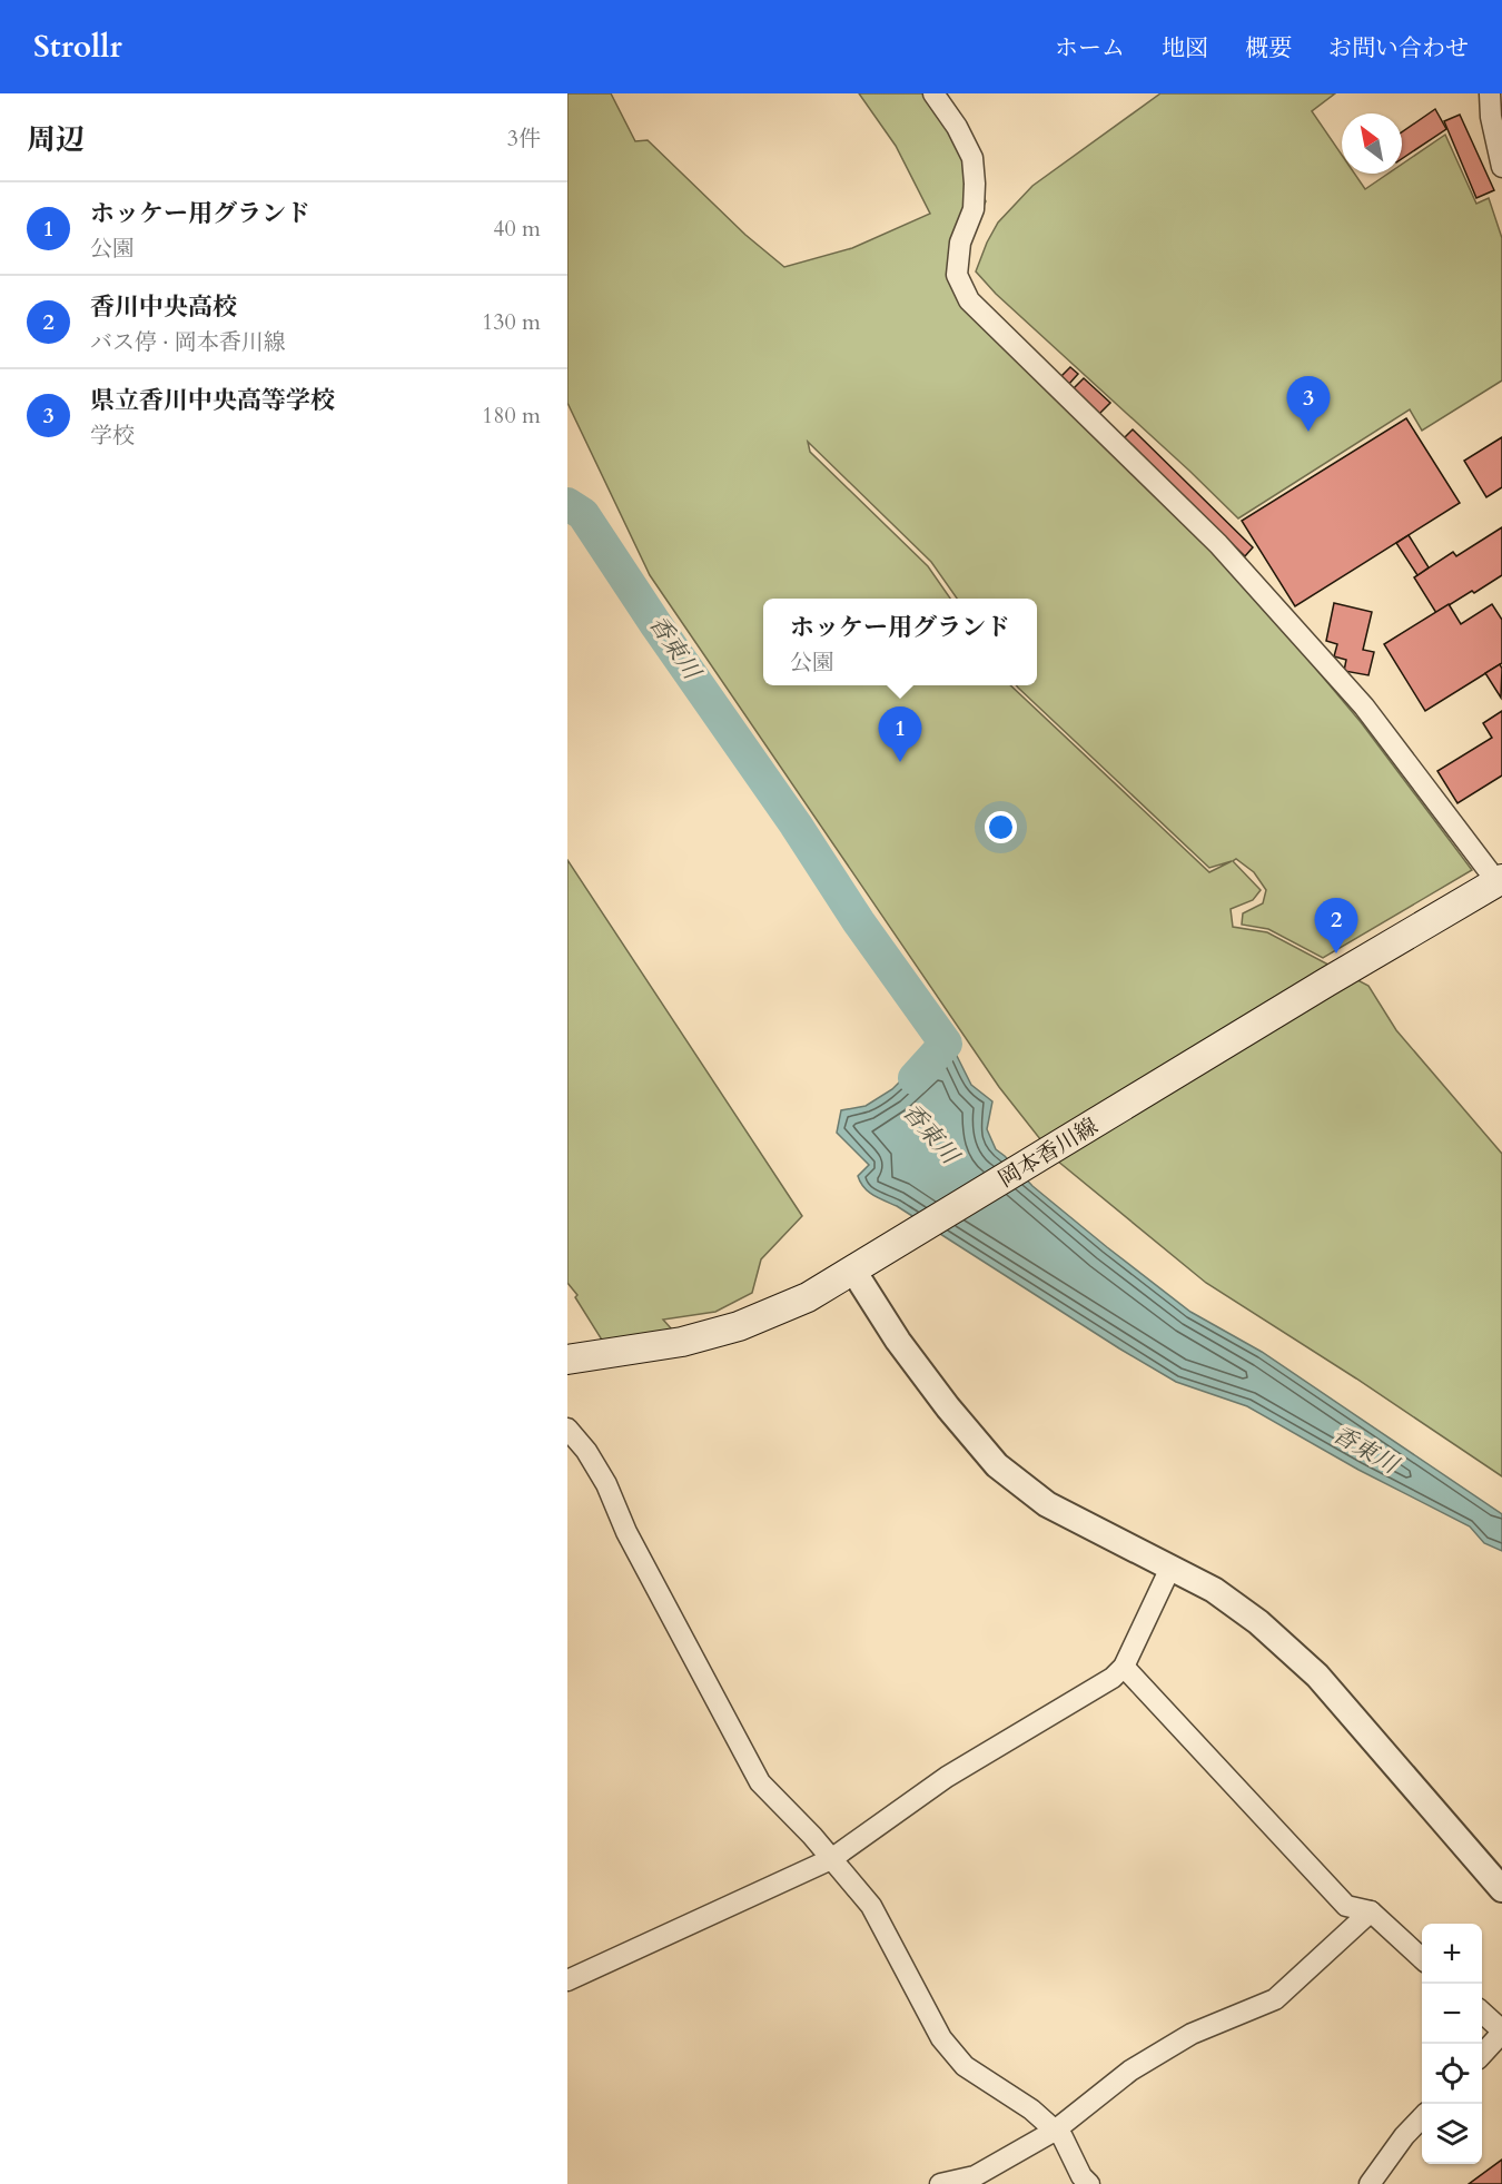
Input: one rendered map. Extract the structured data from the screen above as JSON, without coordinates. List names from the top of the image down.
{
  "streets": {
    "main road": ["岡本香川線"]
  },
  "water": ["香東川"],
  "north": "top left",
  "page": {
    "header": "Strollr",
    "nav": [
      "ホーム",
      "地図",
      "概要",
      "お問い合わせ"
    ],
    "heading": ["周辺", "3件"],
    "list": [
      {
        "mark": "1",
        "name": "ホッケー用グランド",
        "note": "公園",
        "value": "40 m"
      },
      {
        "mark": "2",
        "name": "香川中央高校",
        "note": "バス停 · 岡本香川線",
        "value": "130 m"
      },
      {
        "mark": "3",
        "name": "県立香川中央高等学校",
        "note": "学校",
        "value": "180 m"
      }
    ],
    "pins": ["3", "1", "2"],
    "popup": ["ホッケー用グランド", "公園"],
    "map_buttons": ["+", "−"]
  }
}
